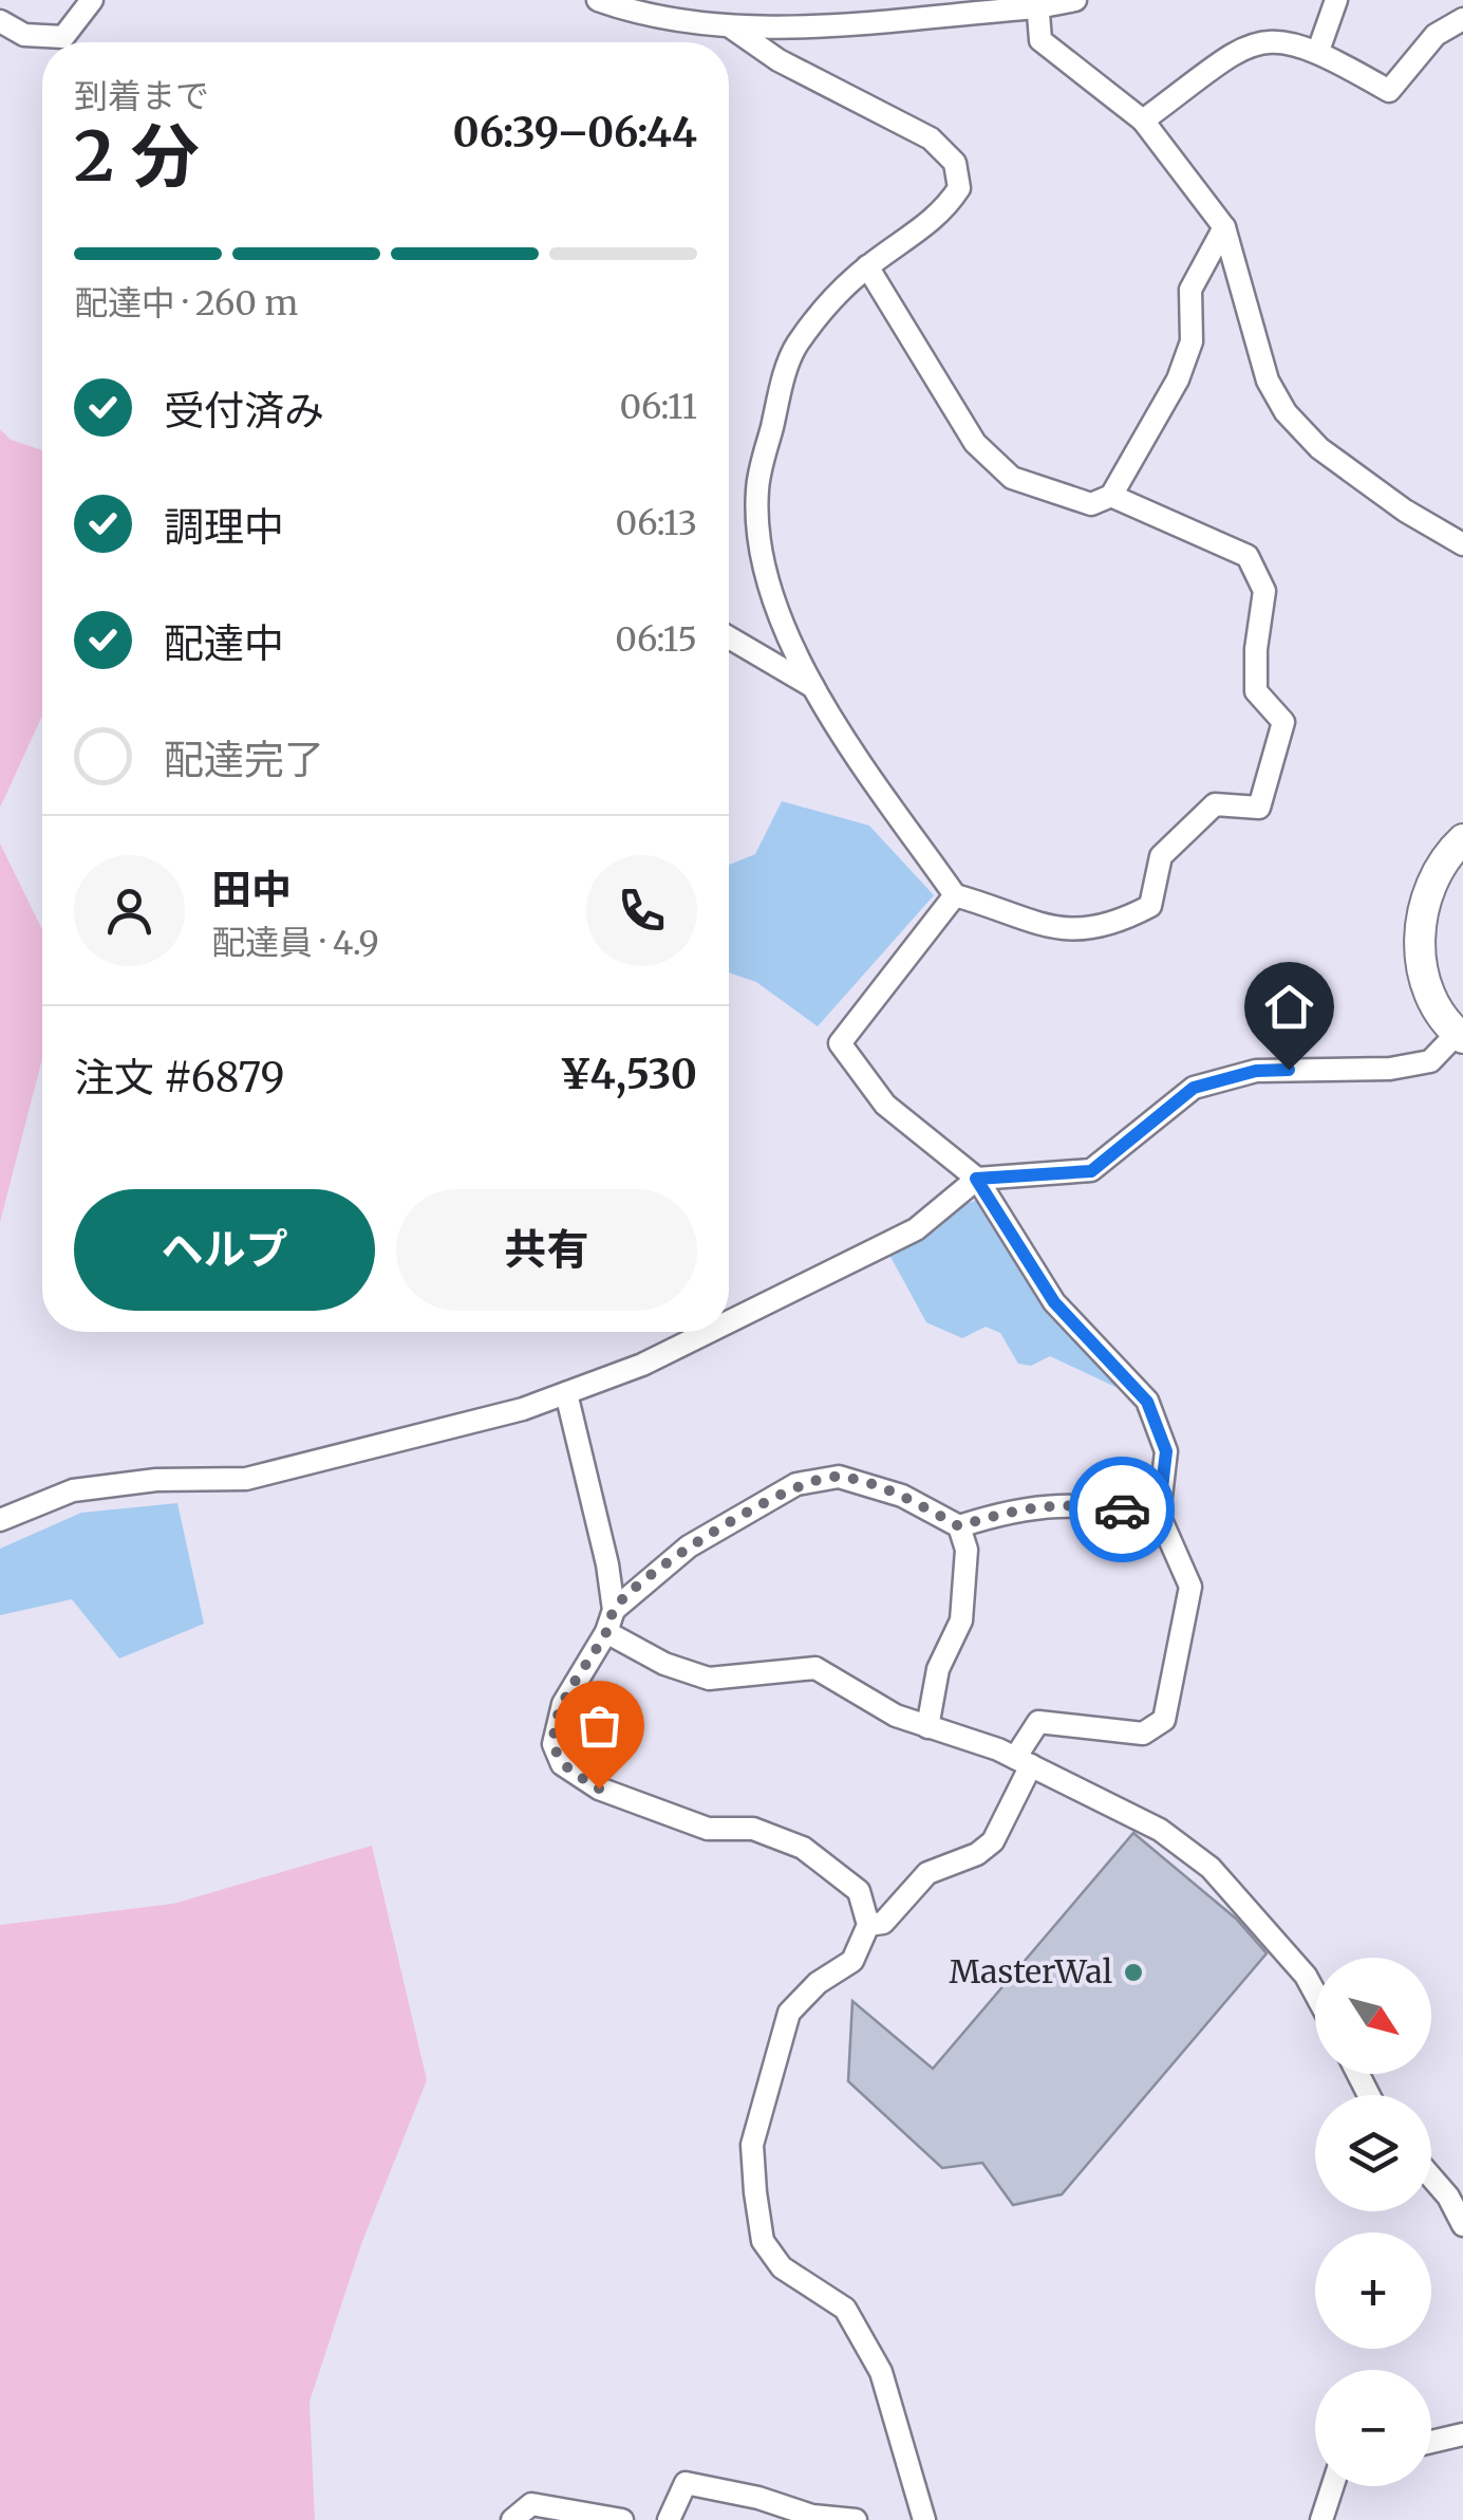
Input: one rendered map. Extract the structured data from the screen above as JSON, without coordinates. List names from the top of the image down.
{
  "places": ["MasterWal"],
  "north": "bottom right",
  "page": {
    "heading": ["2 分", "到着まで", "06:39–06:44"],
    "panel": [
      "田中",
      "配達員 · 4.9",
      "注文 #6879",
      "¥4,530"
    ],
    "bar": "配達中 · 260 m",
    "list": [
      ["受付済み", "06:11"],
      ["調理中", "06:13"],
      ["配達中", "06:15"],
      "配達完了"
    ],
    "buttons": ["ヘルプ", "共有"],
    "map_buttons": ["+", "−"]
  }
}
